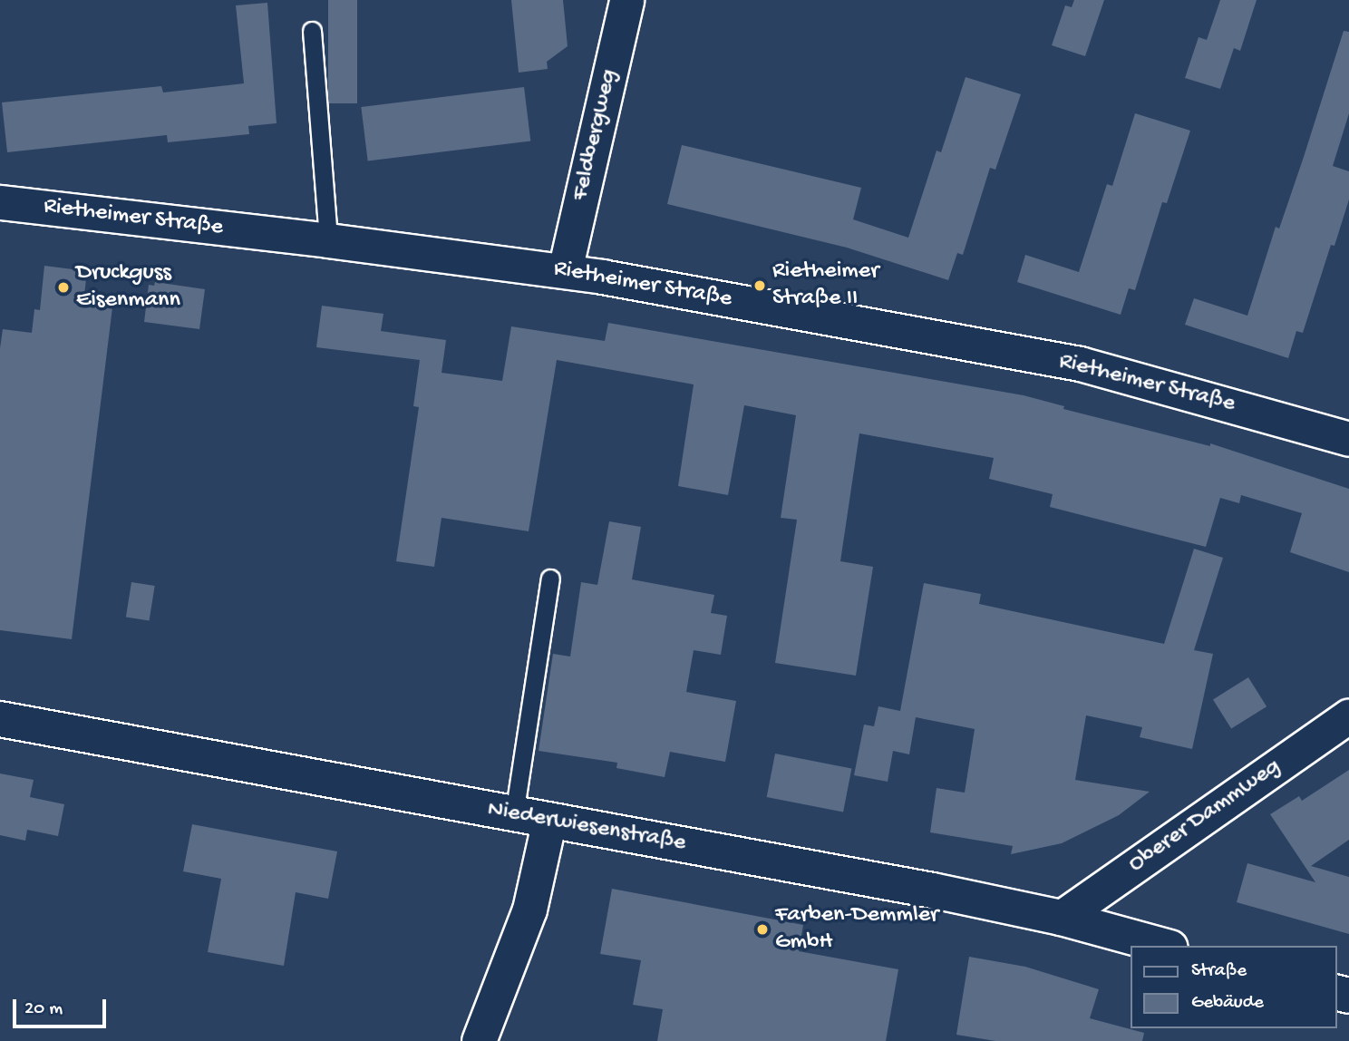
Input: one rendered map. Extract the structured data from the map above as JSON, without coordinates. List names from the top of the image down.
{
  "streets": {
    "street": [
      "Feldbergweg",
      "Rietheimer Straße",
      "Oberer Dammweg",
      "Niederwiesenstraße"
    ]
  },
  "crossings": [
    ["Feldbergweg", "Rietheimer Straße"],
    ["Oberer Dammweg", "Niederwiesenstraße"]
  ],
  "places": ["Rietheimer Straße II", "Druckguss Eisenmann", "Farben-Demmler GmbH"],
  "legend": ["Straße", "Gebäude"],
  "scale_bar": "20 m"
}
